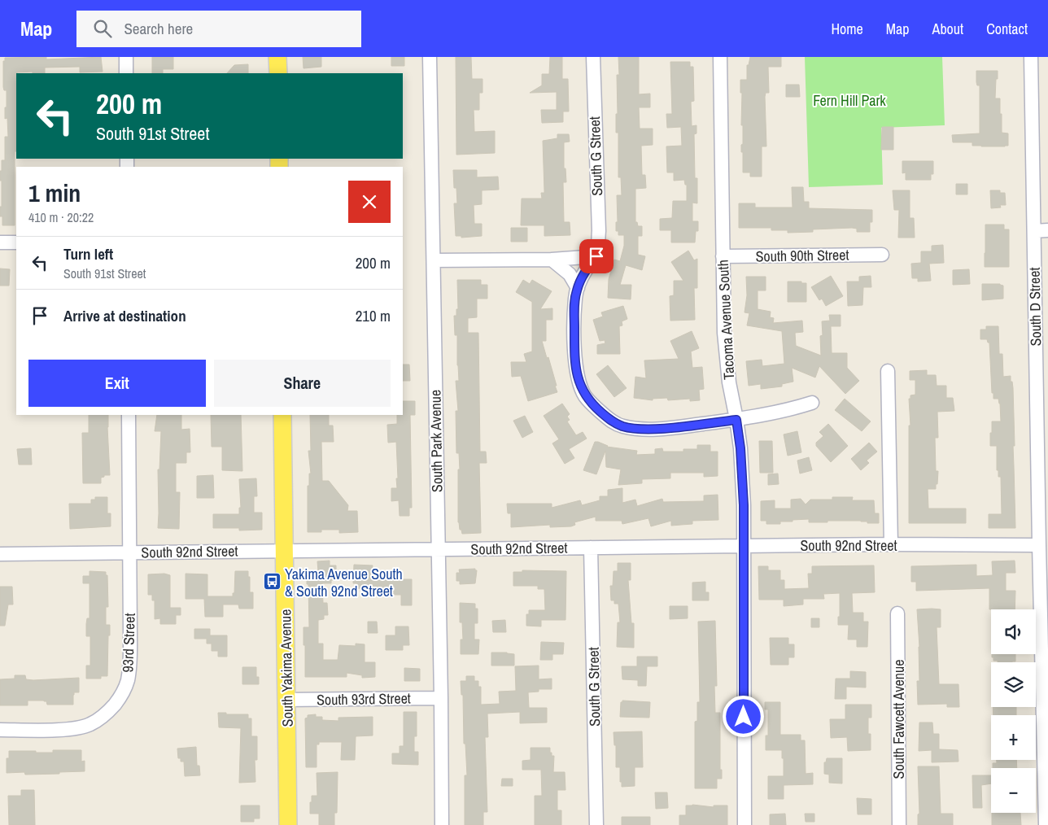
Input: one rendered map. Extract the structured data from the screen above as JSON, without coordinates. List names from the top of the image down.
{
  "streets": {
    "main road": ["South Yakima Avenue"],
    "street": [
      "South G Street",
      "South 90th Street",
      "South D Street",
      "Tacoma Avenue South",
      "South Park Avenue",
      "South 92nd Street",
      "93rd Street",
      "South 93rd Street",
      "South Fawcett Avenue"
    ]
  },
  "crossings": [
    ["South G Street", "South 92nd Street"],
    ["South 90th Street", "Tacoma Avenue South"],
    ["South D Street", "South 92nd Street"],
    ["Tacoma Avenue South", "South 92nd Street"],
    ["South Park Avenue", "South 92nd Street"],
    ["South Park Avenue", "South 93rd Street"],
    ["South 92nd Street", "93rd Street"],
    ["South 92nd Street", "South Yakima Avenue"],
    ["South Yakima Avenue", "South 93rd Street"]
  ],
  "parks": ["Fern Hill Park"],
  "places": {
    "bus stop": ["Yakima Avenue South & South 92nd Street"]
  },
  "page": {
    "header": "Map",
    "search": "Search here",
    "nav": [
      "Home",
      "Map",
      "About",
      "Contact"
    ],
    "turn": ["200 m", "South 91st Street"],
    "heading": ["1 min", "410 m · 20:22"],
    "list": [
      {
        "name": "Turn left",
        "note": "South 91st Street",
        "value": "200 m"
      },
      {
        "name": "Arrive at destination",
        "value": "210 m"
      }
    ],
    "buttons": ["Exit", "Share"],
    "map_buttons": ["+", "−"]
  }
}
